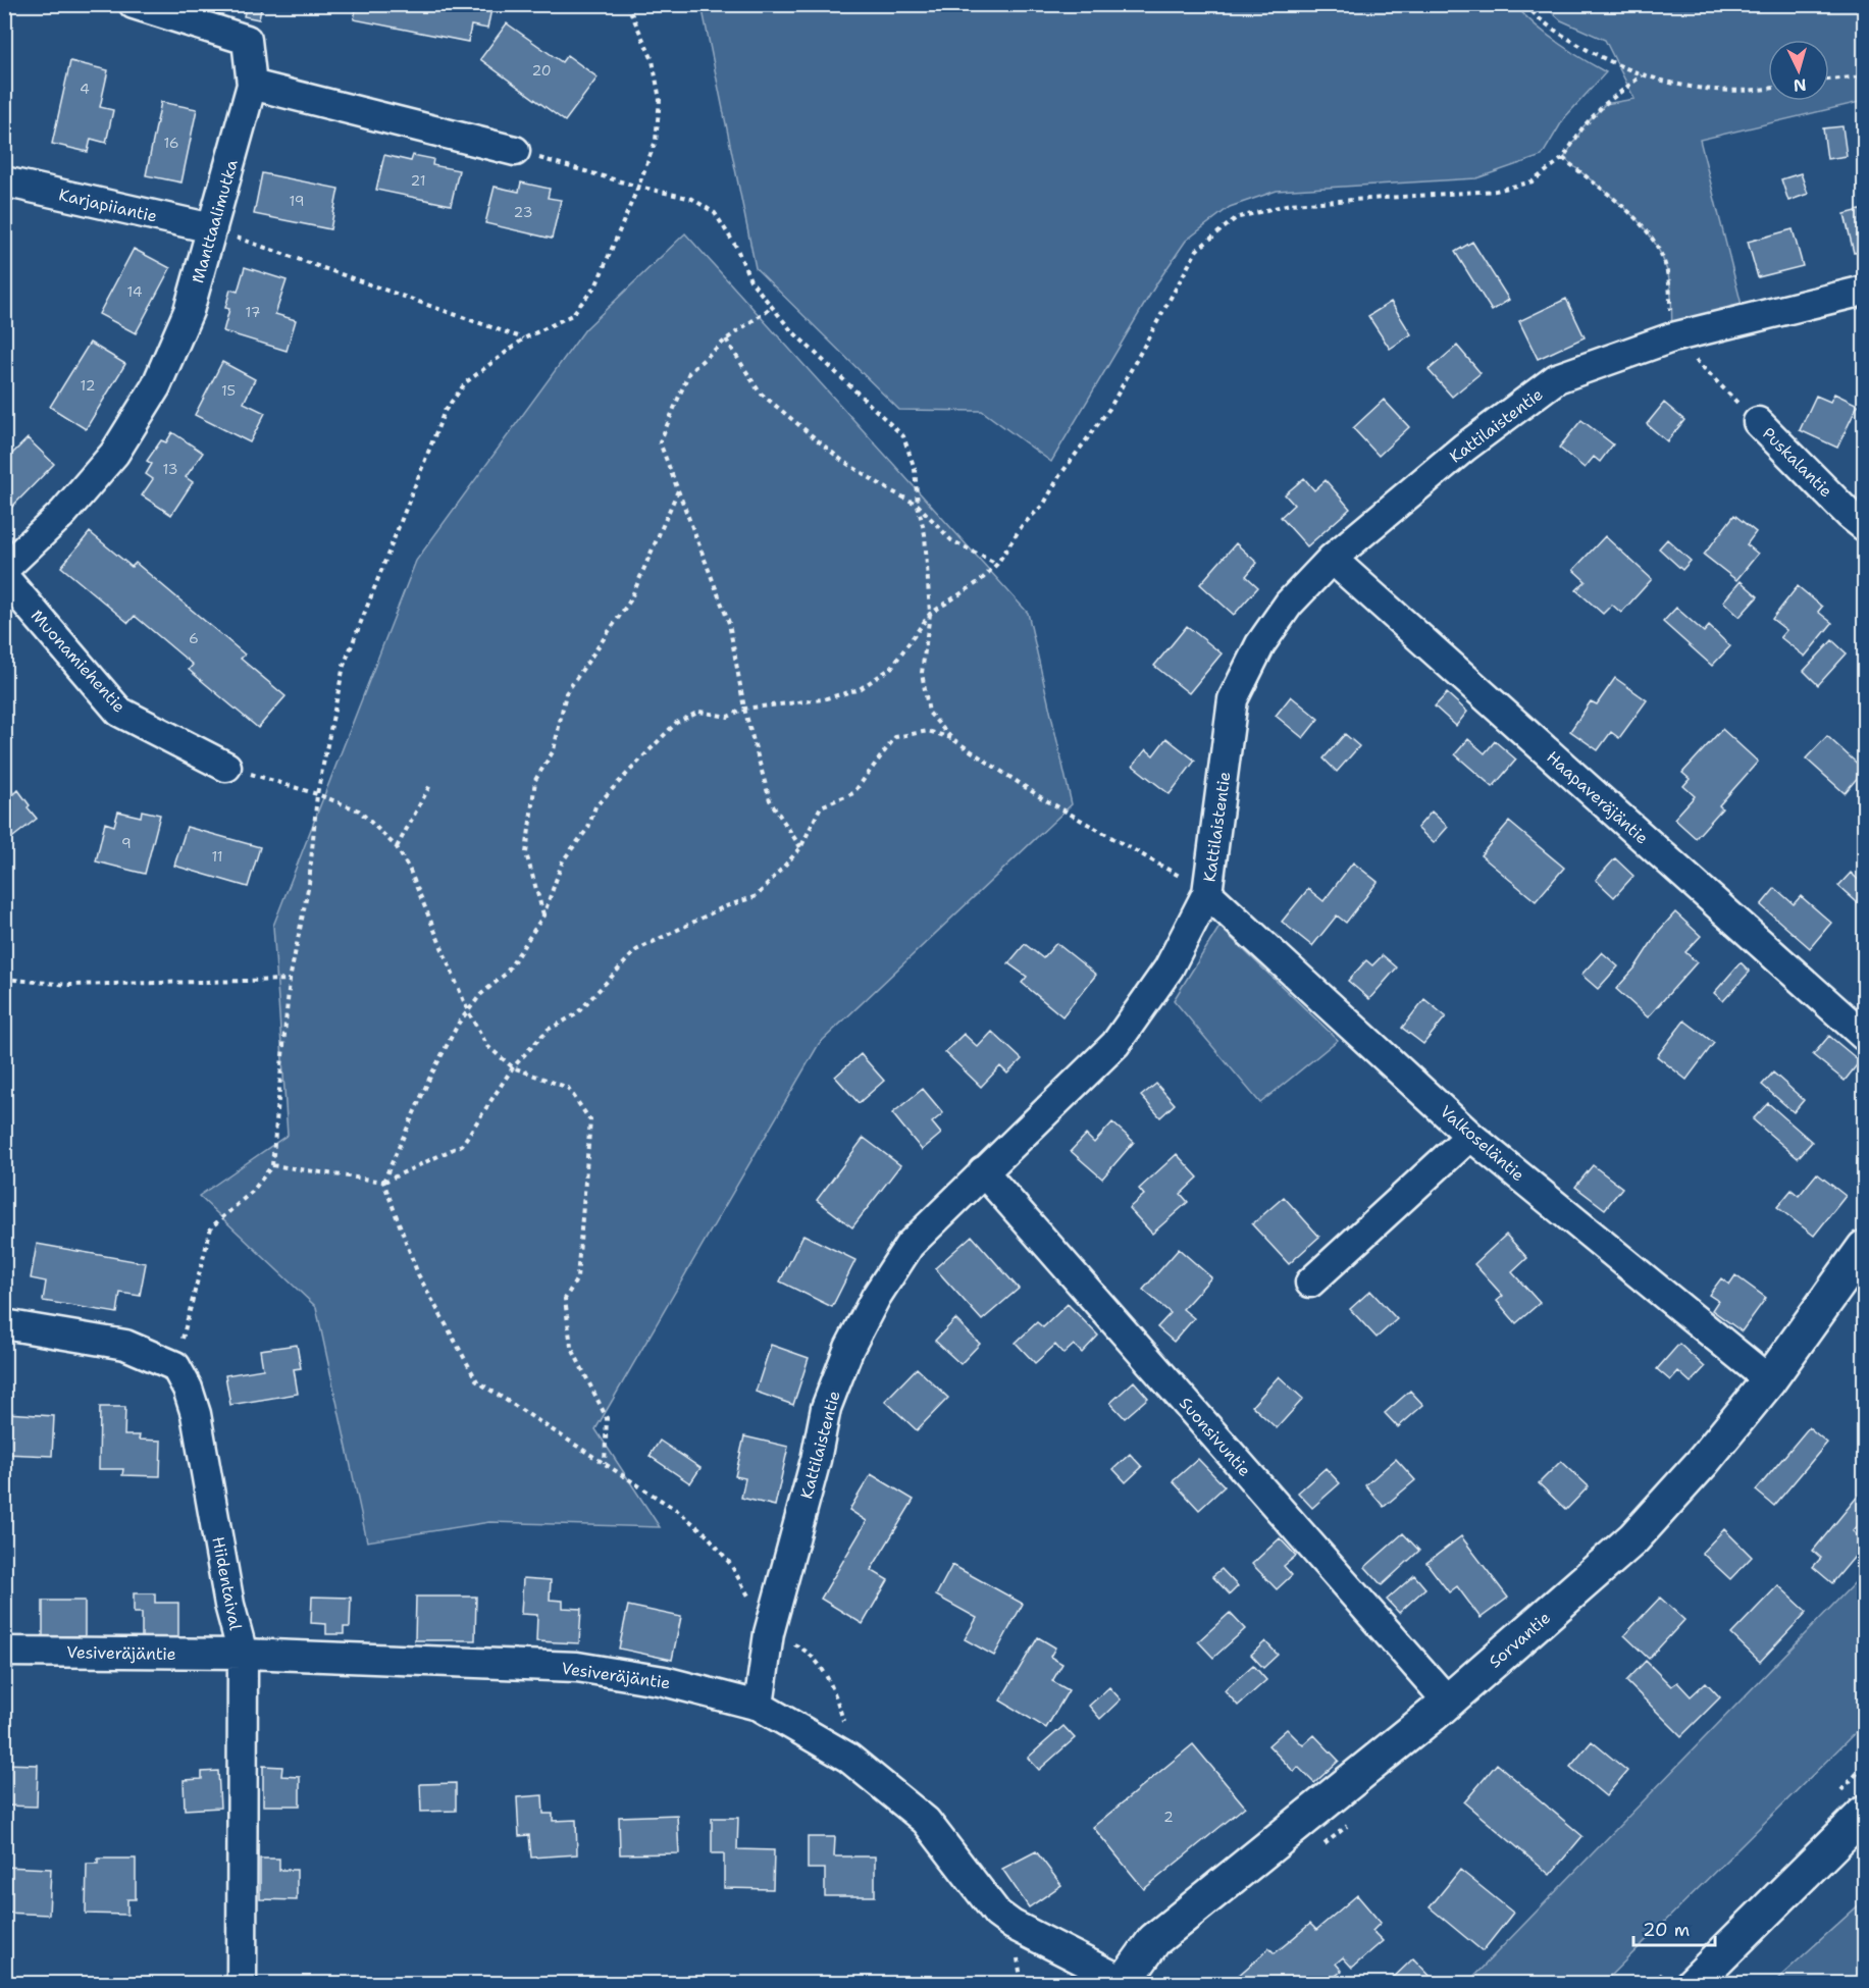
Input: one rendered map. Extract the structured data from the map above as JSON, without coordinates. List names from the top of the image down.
{
  "streets": {
    "main road": ["Sorvantie"],
    "street": [
      "Karjapiiantie",
      "Manttaalimutka",
      "Kattilaistentie",
      "Puskalantie",
      "Muonamiehentie",
      "Haapaveräjäntie",
      "Valkoseläntie",
      "Suonsivuntie",
      "Hiidentaival",
      "Vesiveräjäntie"
    ]
  },
  "crossings": [
    ["Karjapiiantie", "Manttaalimutka"],
    ["Kattilaistentie", "Haapaveräjäntie"],
    ["Kattilaistentie", "Valkoseläntie"],
    ["Kattilaistentie", "Suonsivuntie"],
    ["Kattilaistentie", "Vesiveräjäntie"],
    ["Valkoseläntie", "Sorvantie"],
    ["Suonsivuntie", "Sorvantie"],
    ["Hiidentaival", "Vesiveräjäntie"],
    ["Sorvantie", "Vesiveräjäntie"]
  ],
  "house_numbers": [
    "20",
    "4",
    "16",
    "21",
    "19",
    "23",
    "14",
    "17",
    "12",
    "15",
    "13",
    "6",
    "9",
    "11",
    "2"
  ],
  "scale_bar": "20 m",
  "north": "bottom"
}
